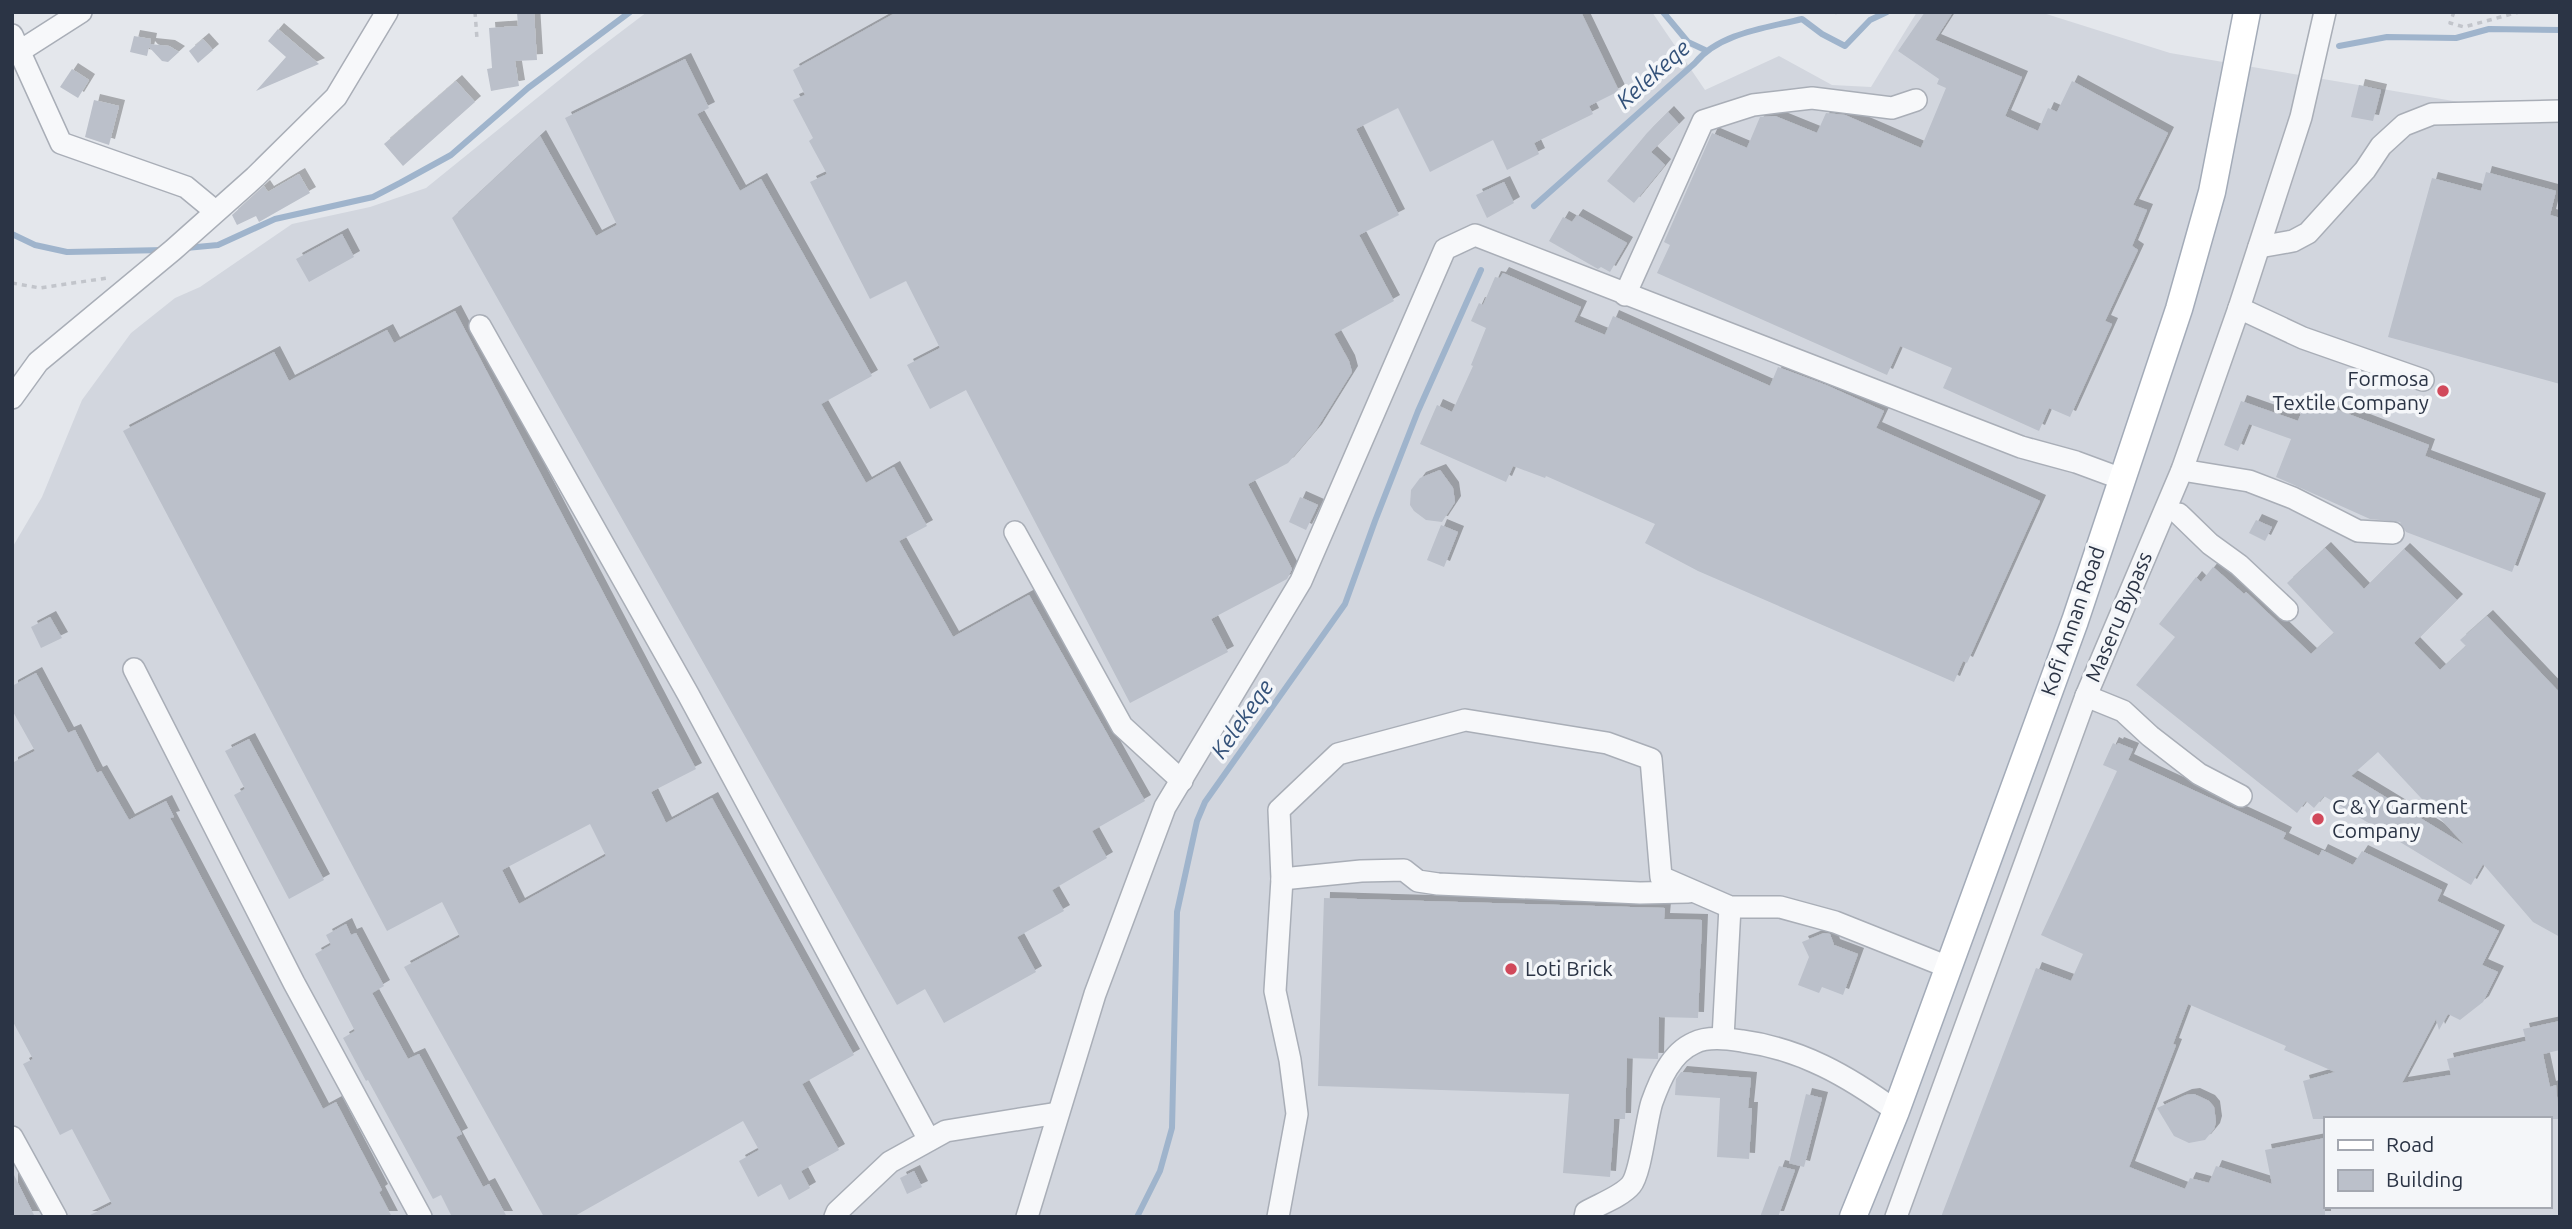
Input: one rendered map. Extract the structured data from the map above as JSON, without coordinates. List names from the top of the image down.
{
  "streets": {
    "main road": ["Kofi Annan Road"],
    "street": ["Maseru Bypass"]
  },
  "water": ["Kelekeqe"],
  "places": ["Formosa Textile Company", "C & Y Garment Company", "Loti Brick"],
  "legend": ["Road", "Building"]
}
